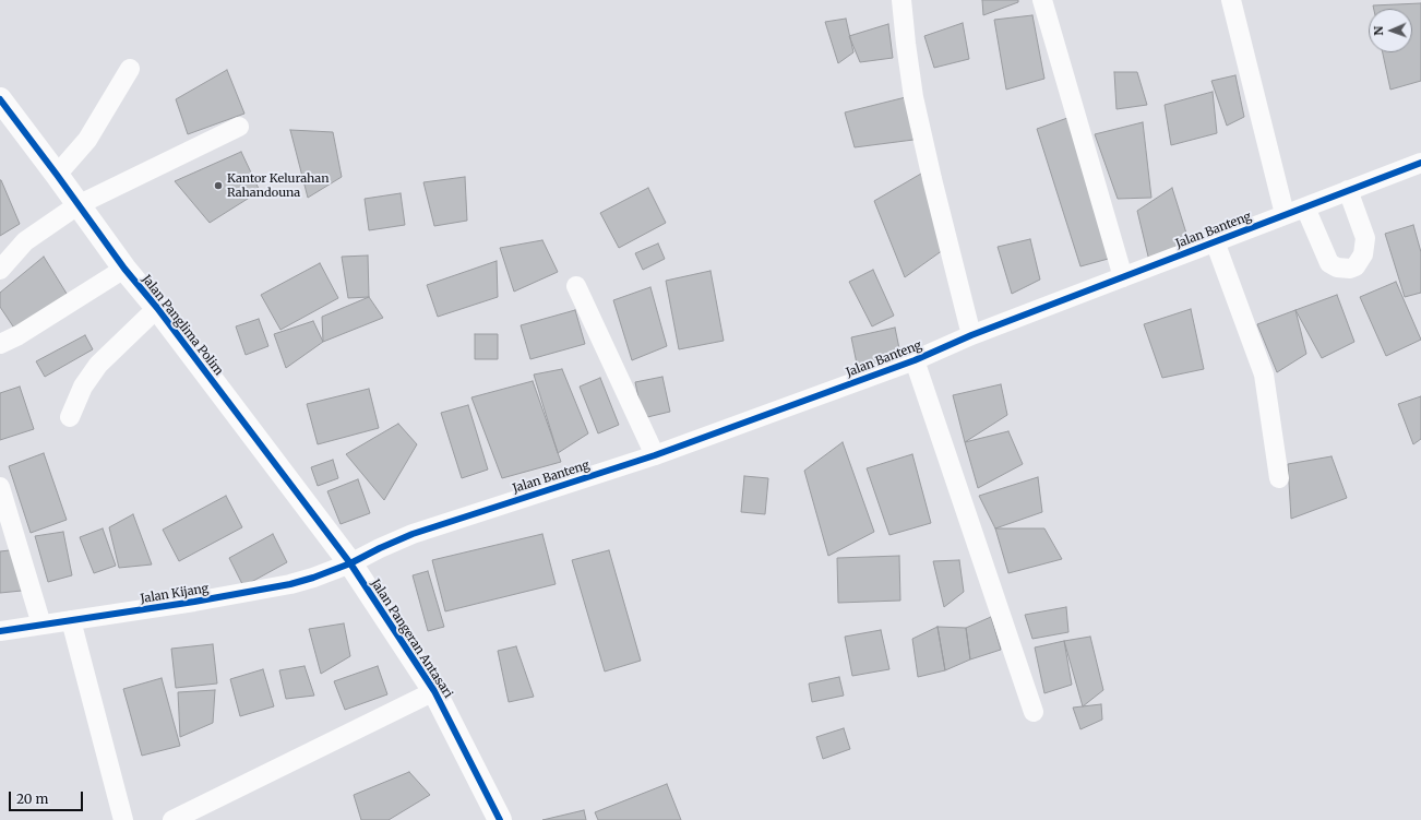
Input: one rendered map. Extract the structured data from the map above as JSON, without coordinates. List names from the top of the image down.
{
  "streets": {
    "street": [
      "Jalan Banteng",
      "Jalan Panglima Polim",
      "Jalan Kijang",
      "Jalan Pangeran Antasari"
    ]
  },
  "crossings": [
    ["Jalan Banteng", "Jalan Panglima Polim"],
    ["Jalan Banteng", "Jalan Kijang"],
    ["Jalan Banteng", "Jalan Pangeran Antasari"],
    ["Jalan Panglima Polim", "Jalan Kijang"],
    ["Jalan Panglima Polim", "Jalan Pangeran Antasari"],
    ["Jalan Kijang", "Jalan Pangeran Antasari"]
  ],
  "places": ["Kantor Kelurahan Rahandouna"],
  "scale_bar": "20 m",
  "north": "left"
}
